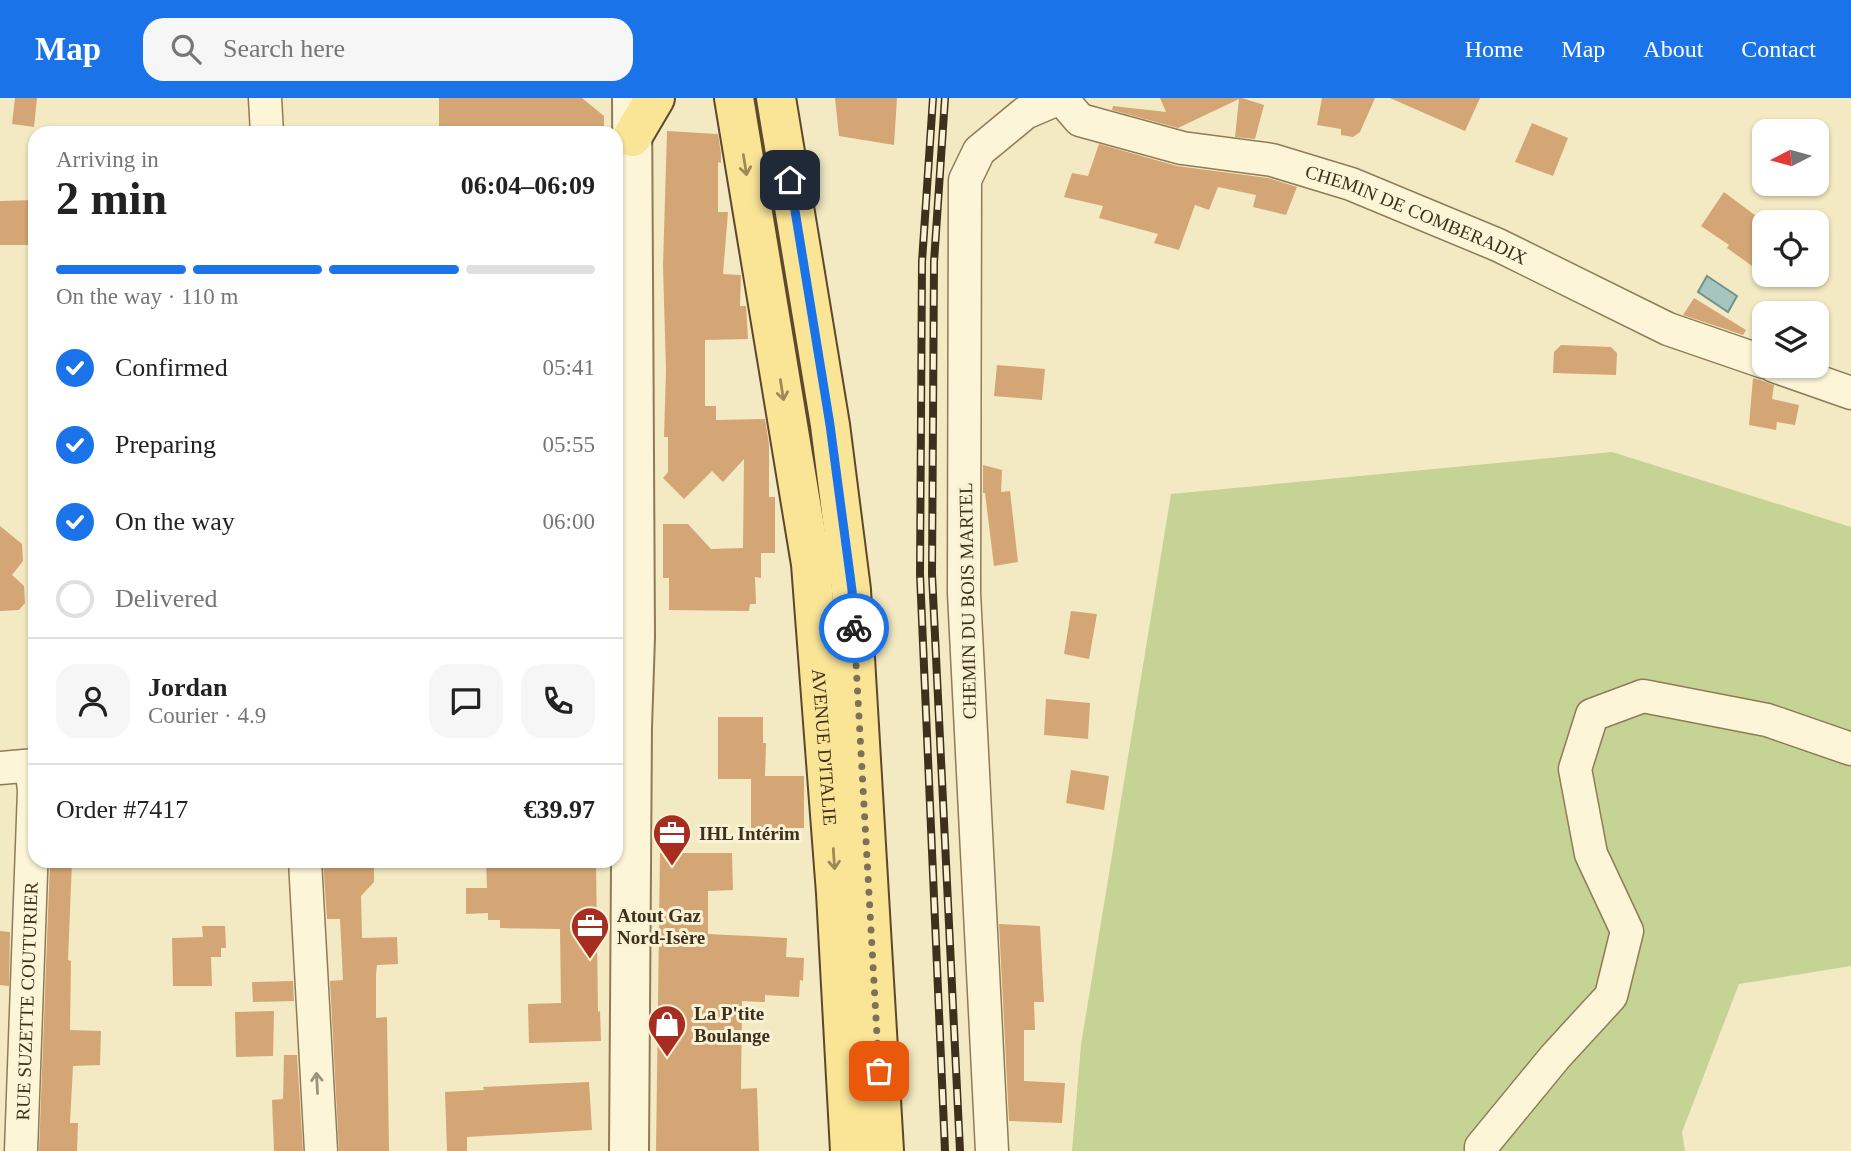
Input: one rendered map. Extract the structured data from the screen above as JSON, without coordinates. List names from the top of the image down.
{
  "streets": {
    "main road": ["AVENUE D'ITALIE"],
    "street": ["CHEMIN DE COMBERADIX", "CHEMIN DU BOIS MARTEL", "RUE SUZETTE COUTURIER"]
  },
  "crossings": [
    ["CHEMIN DE COMBERADIX", "CHEMIN DU BOIS MARTEL"]
  ],
  "places": {
    "office": ["IHL Intérim", "Atout Gaz Nord-Isère"],
    "shop": ["La P'tite Boulange"]
  },
  "north": "left",
  "page": {
    "header": "Map",
    "search": "Search here",
    "nav": [
      "Home",
      "Map",
      "About",
      "Contact"
    ],
    "heading": ["2 min", "Arriving in", "06:04–06:09"],
    "panel": [
      "Jordan",
      "Courier · 4.9",
      "Order #7417",
      "€39.97"
    ],
    "bar": "On the way · 110 m",
    "list": [
      ["Confirmed", "05:41"],
      ["Preparing", "05:55"],
      ["On the way", "06:00"],
      "Delivered"
    ]
  }
}
